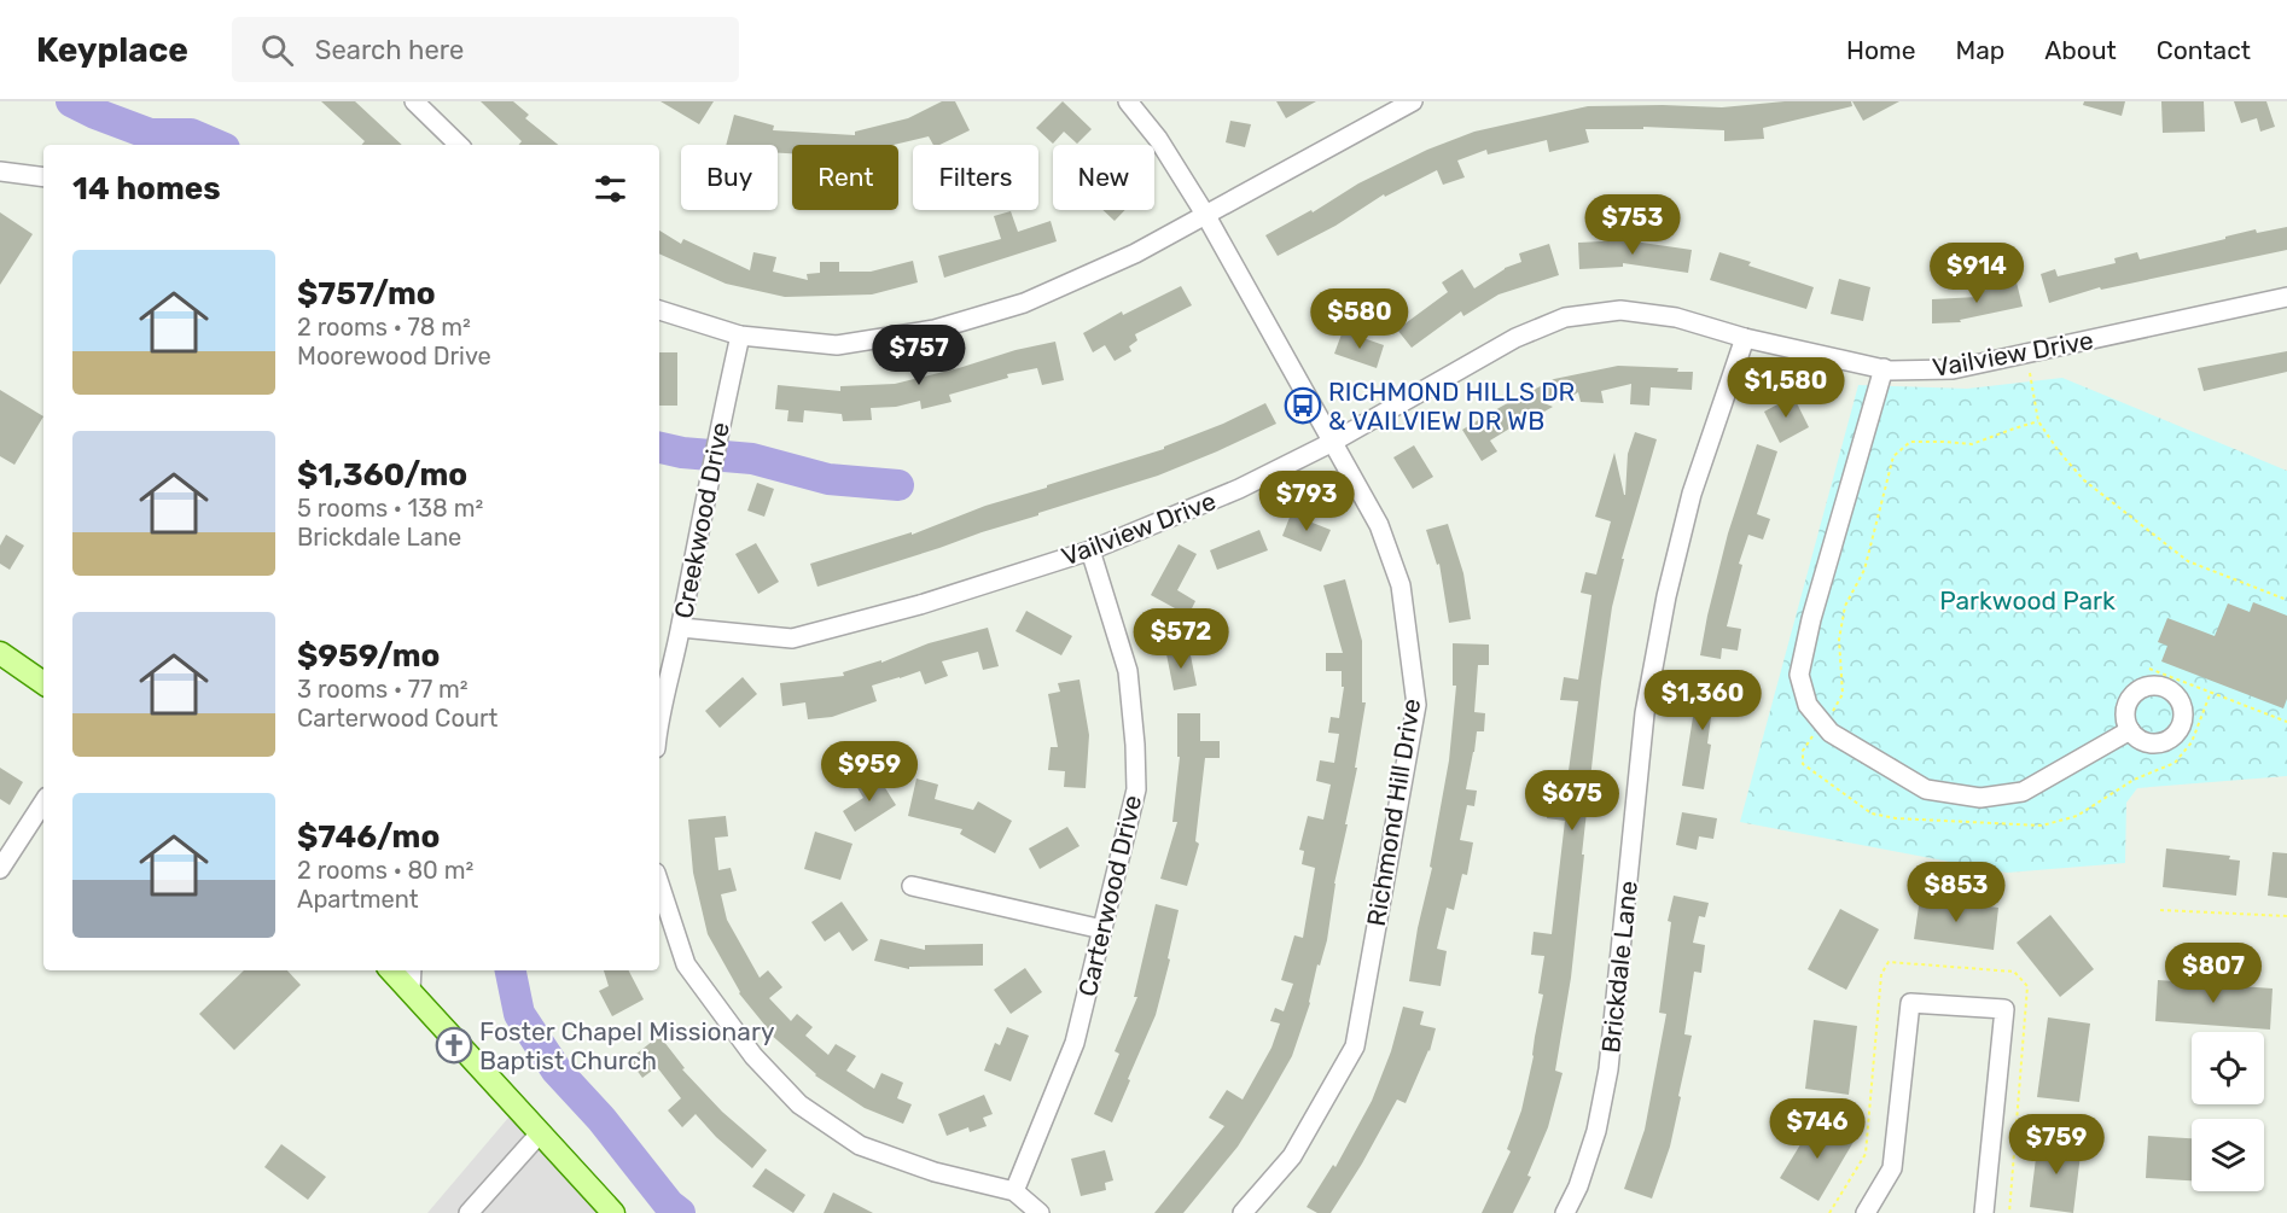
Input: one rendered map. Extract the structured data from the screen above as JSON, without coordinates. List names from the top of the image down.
{
  "streets": {
    "street": [
      "Vailview Drive",
      "Creekwood Drive",
      "Richmond Hill Drive",
      "Carterwood Drive",
      "Brickdale Lane"
    ]
  },
  "crossings": [
    ["Vailview Drive", "Creekwood Drive"],
    ["Vailview Drive", "Richmond Hill Drive"],
    ["Vailview Drive", "Carterwood Drive"],
    ["Vailview Drive", "Brickdale Lane"]
  ],
  "parks": ["Parkwood Park"],
  "places": {
    "bus stop": ["RICHMOND HILLS DR & VAILVIEW DR WB"],
    "church": ["Foster Chapel Missionary Baptist Church"]
  },
  "page": {
    "header": "Keyplace",
    "search": "Search here",
    "nav": [
      "Home",
      "Map",
      "About",
      "Contact"
    ],
    "chip": [
      "Buy",
      "Rent",
      "Filters",
      "New"
    ],
    "heading": "14 homes",
    "price": [
      "$753",
      "$914",
      "$580",
      "$757",
      "$1,580",
      "$793",
      "$572",
      "$1,360",
      "$959",
      "$675",
      "$853",
      "$807",
      "$746",
      "$759"
    ],
    "list": [
      {
        "name": "$757/mo",
        "note": "2 rooms · 78 m² · Moorewood Drive"
      },
      {
        "name": "$1,360/mo",
        "note": "5 rooms · 138 m² · Brickdale Lane"
      },
      {
        "name": "$959/mo",
        "note": "3 rooms · 77 m² · Carterwood Court"
      },
      {
        "name": "$746/mo",
        "note": "2 rooms · 80 m² · Apartment"
      }
    ]
  }
}
